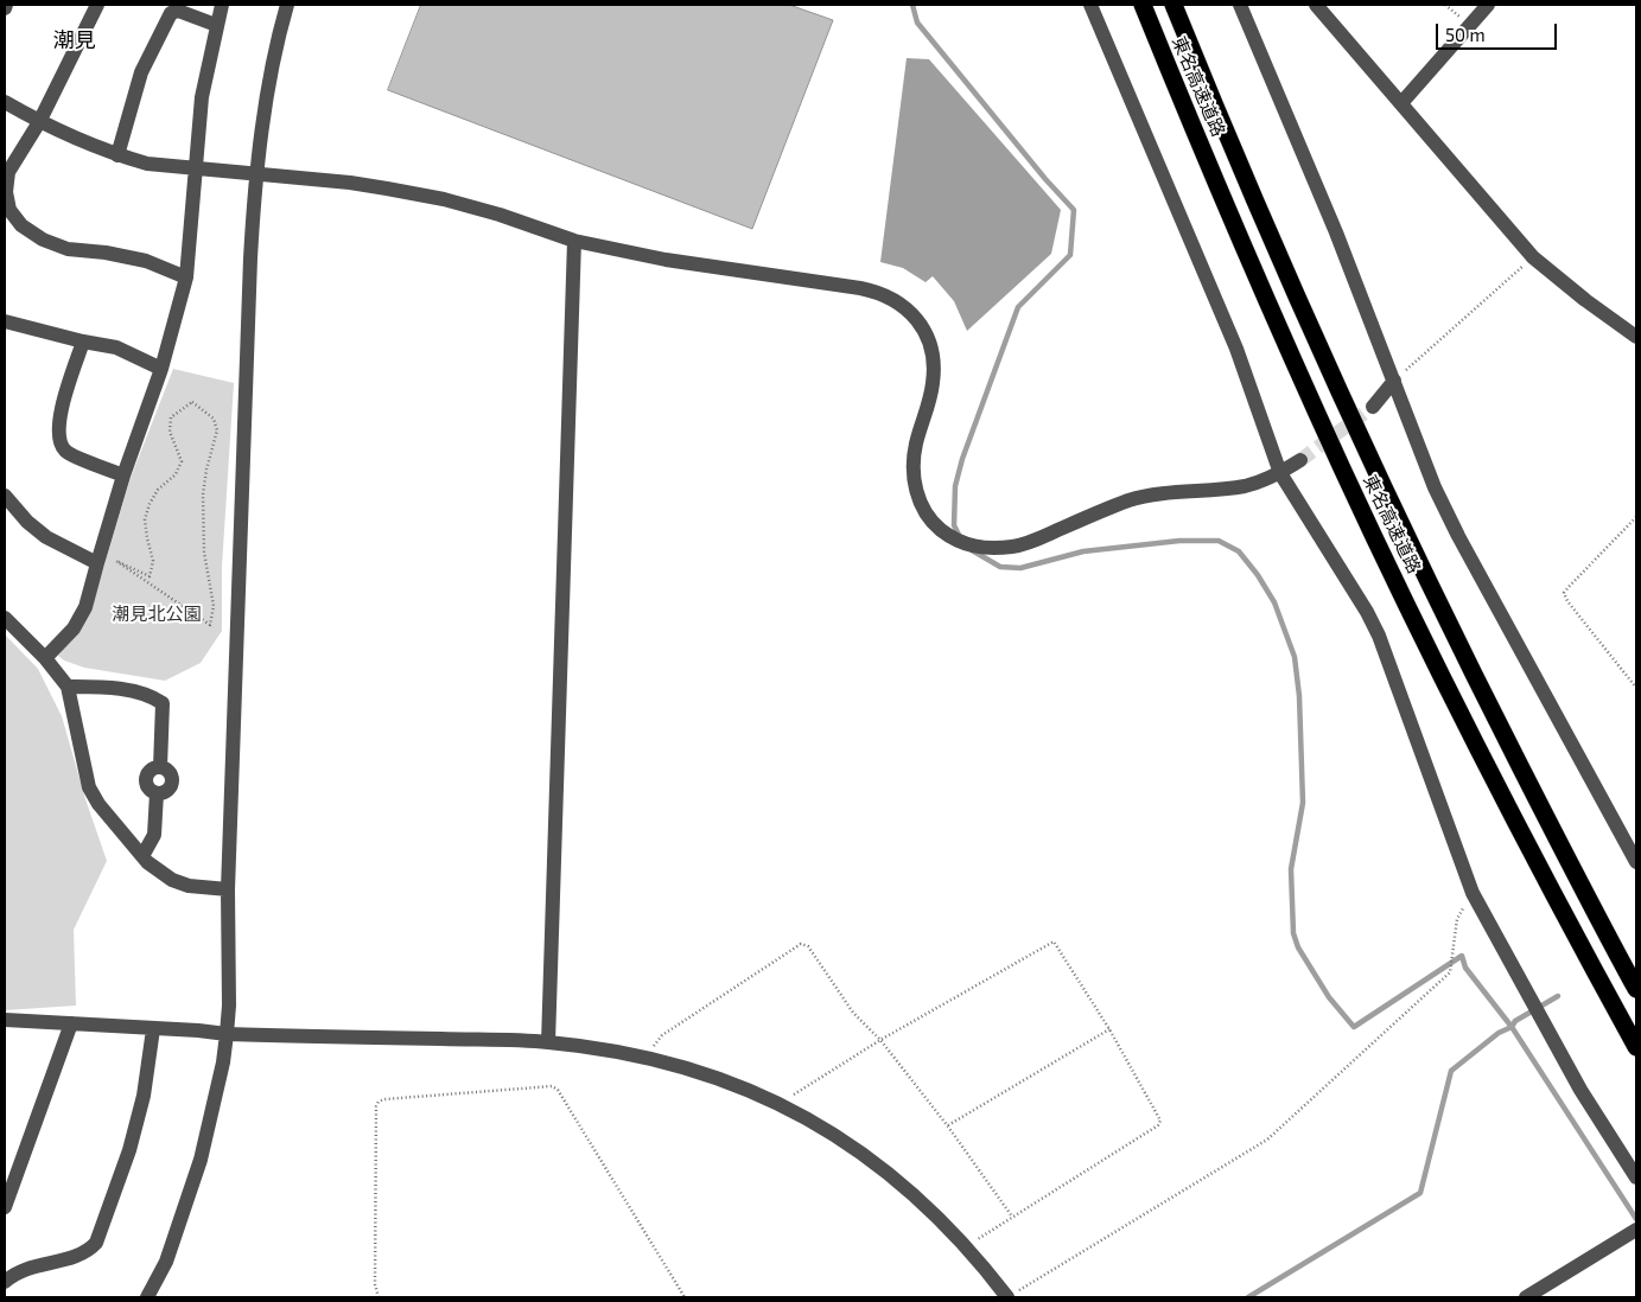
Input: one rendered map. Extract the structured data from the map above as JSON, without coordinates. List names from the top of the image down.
{
  "streets": {
    "highway": ["東名高速道路"]
  },
  "districts": ["潮見"],
  "parks": ["潮見北公園"],
  "scale_bar": "50 m"
}
